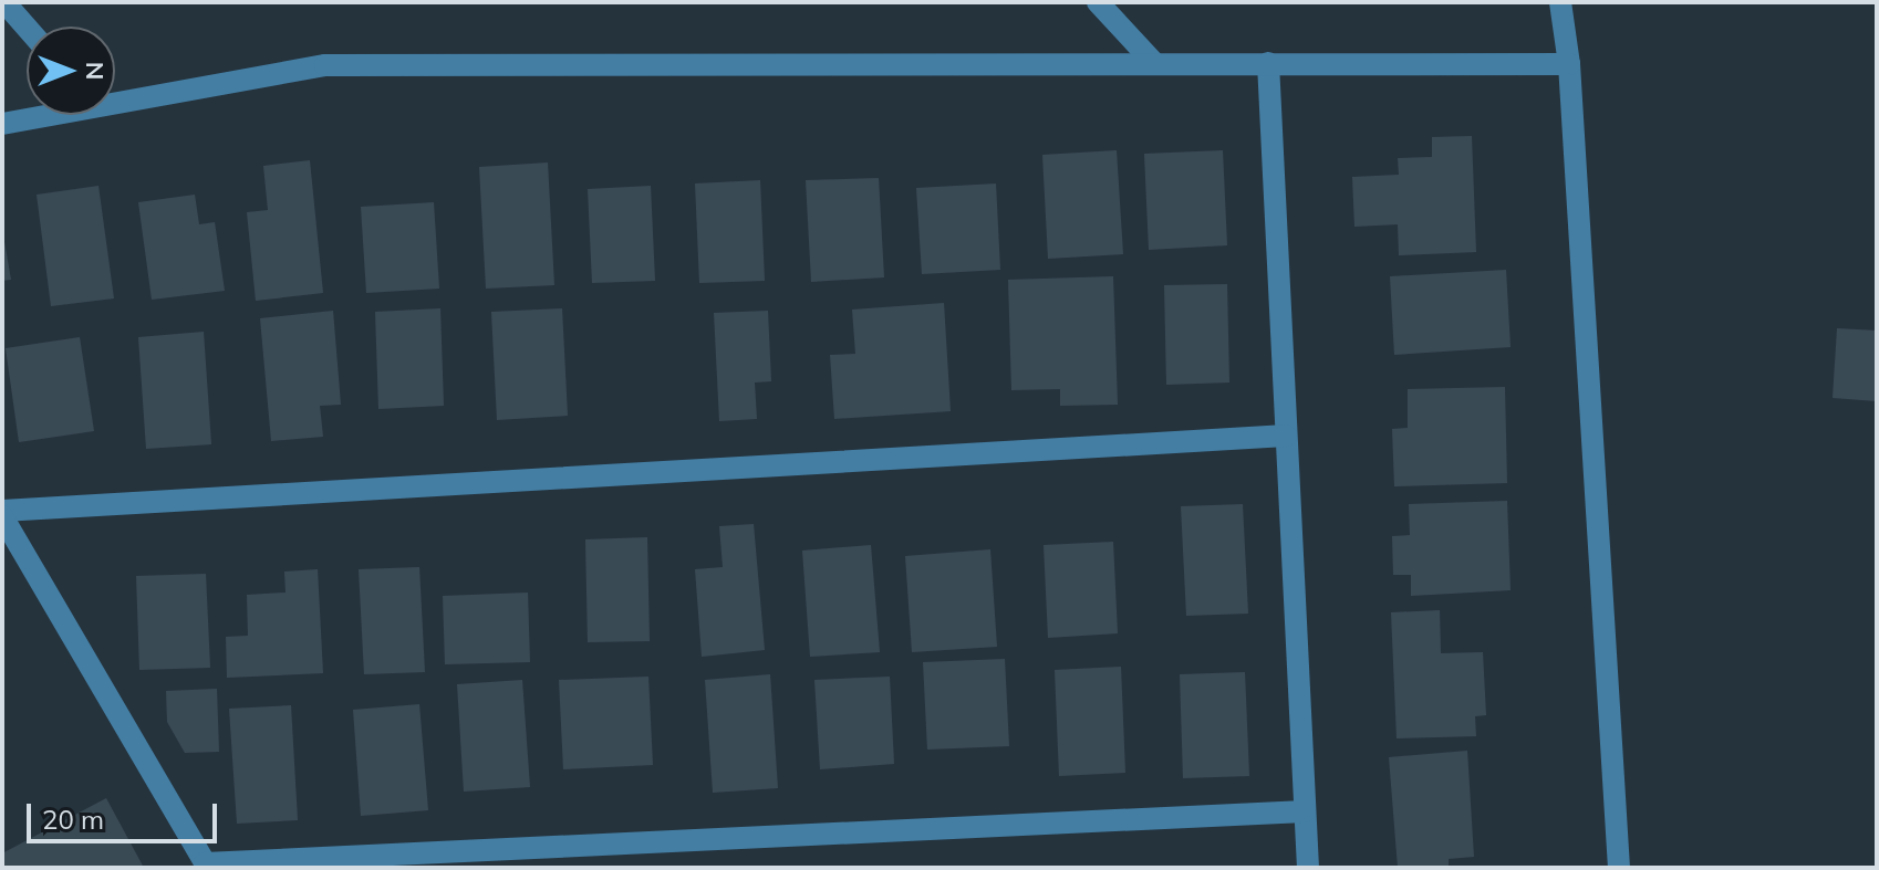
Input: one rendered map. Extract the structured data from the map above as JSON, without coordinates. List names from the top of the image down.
{
  "scale_bar": "20 m",
  "north": "right"
}
